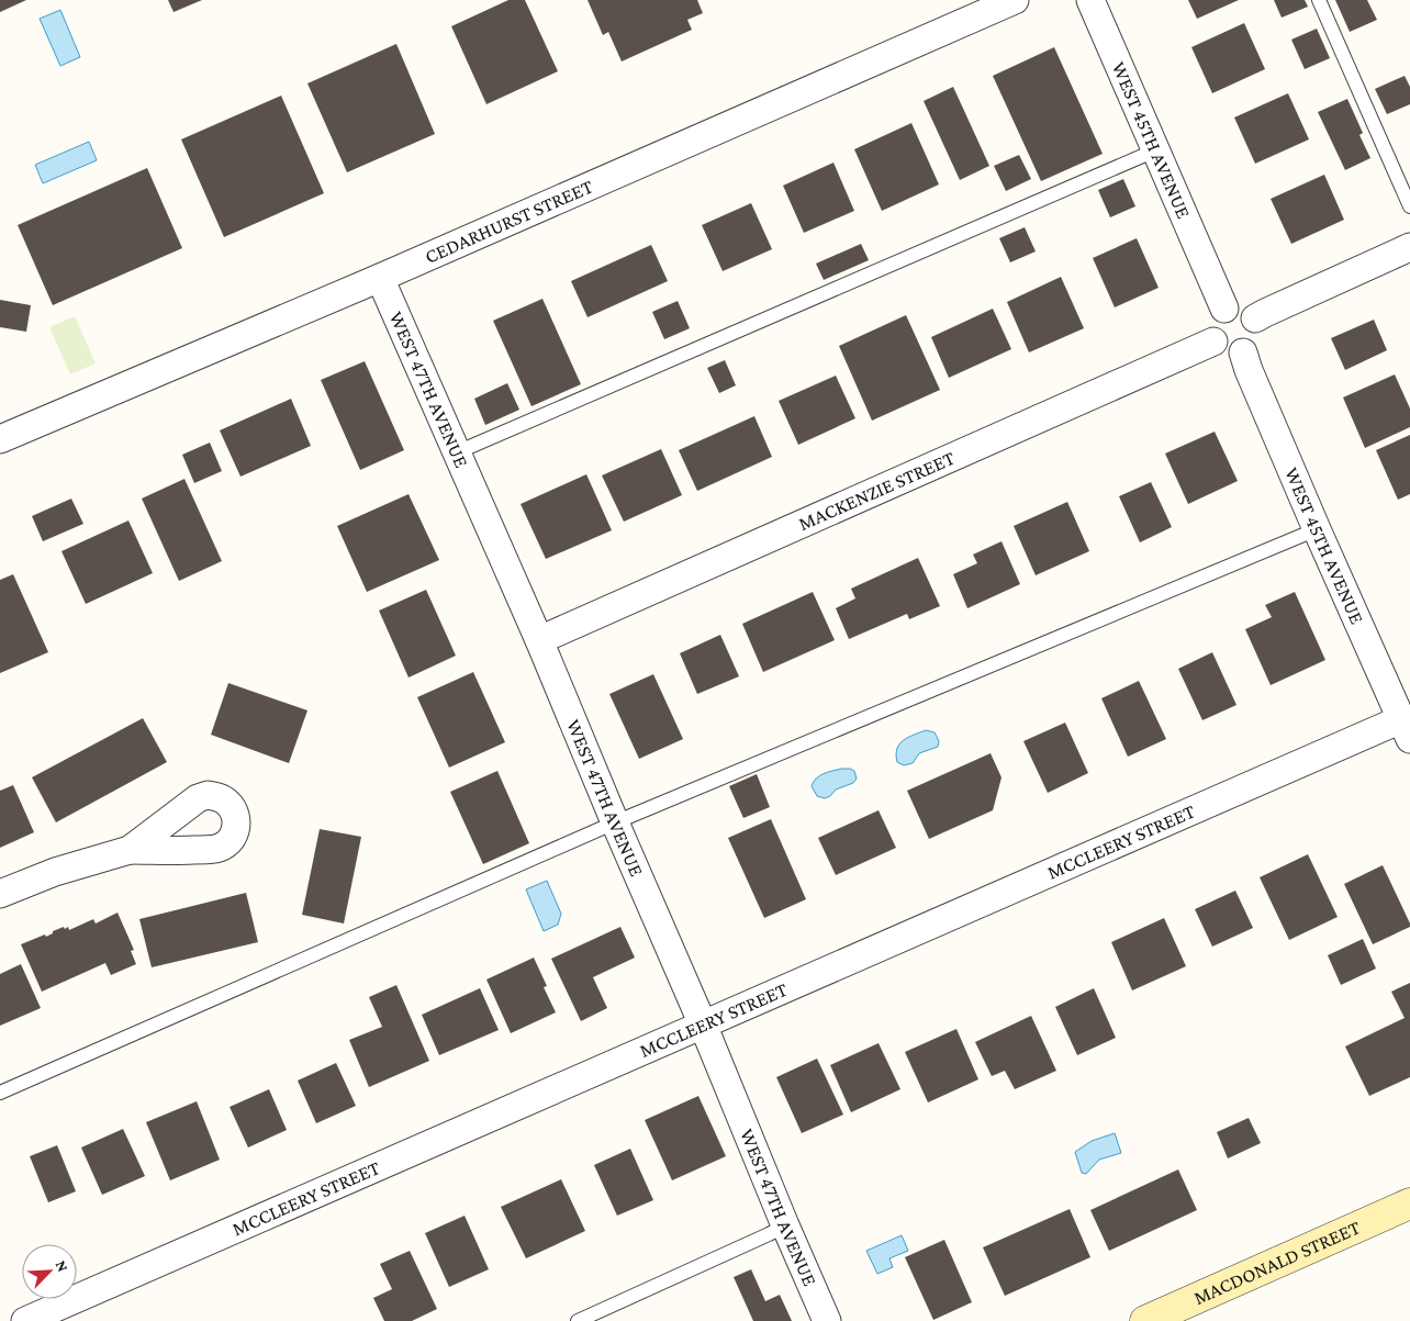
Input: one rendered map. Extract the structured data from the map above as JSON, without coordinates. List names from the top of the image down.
{
  "streets": {
    "street": [
      "WEST 45TH AVENUE",
      "CEDARHURST STREET",
      "WEST 47TH AVENUE",
      "MACKENZIE STREET",
      "MCCLEERY STREET",
      "MACDONALD STREET"
    ]
  },
  "crossings": [
    ["WEST 45TH AVENUE", "MACKENZIE STREET"],
    ["WEST 45TH AVENUE", "MCCLEERY STREET"],
    ["CEDARHURST STREET", "WEST 47TH AVENUE"],
    ["WEST 47TH AVENUE", "MACKENZIE STREET"],
    ["WEST 47TH AVENUE", "MCCLEERY STREET"]
  ],
  "north": "top right"
}
